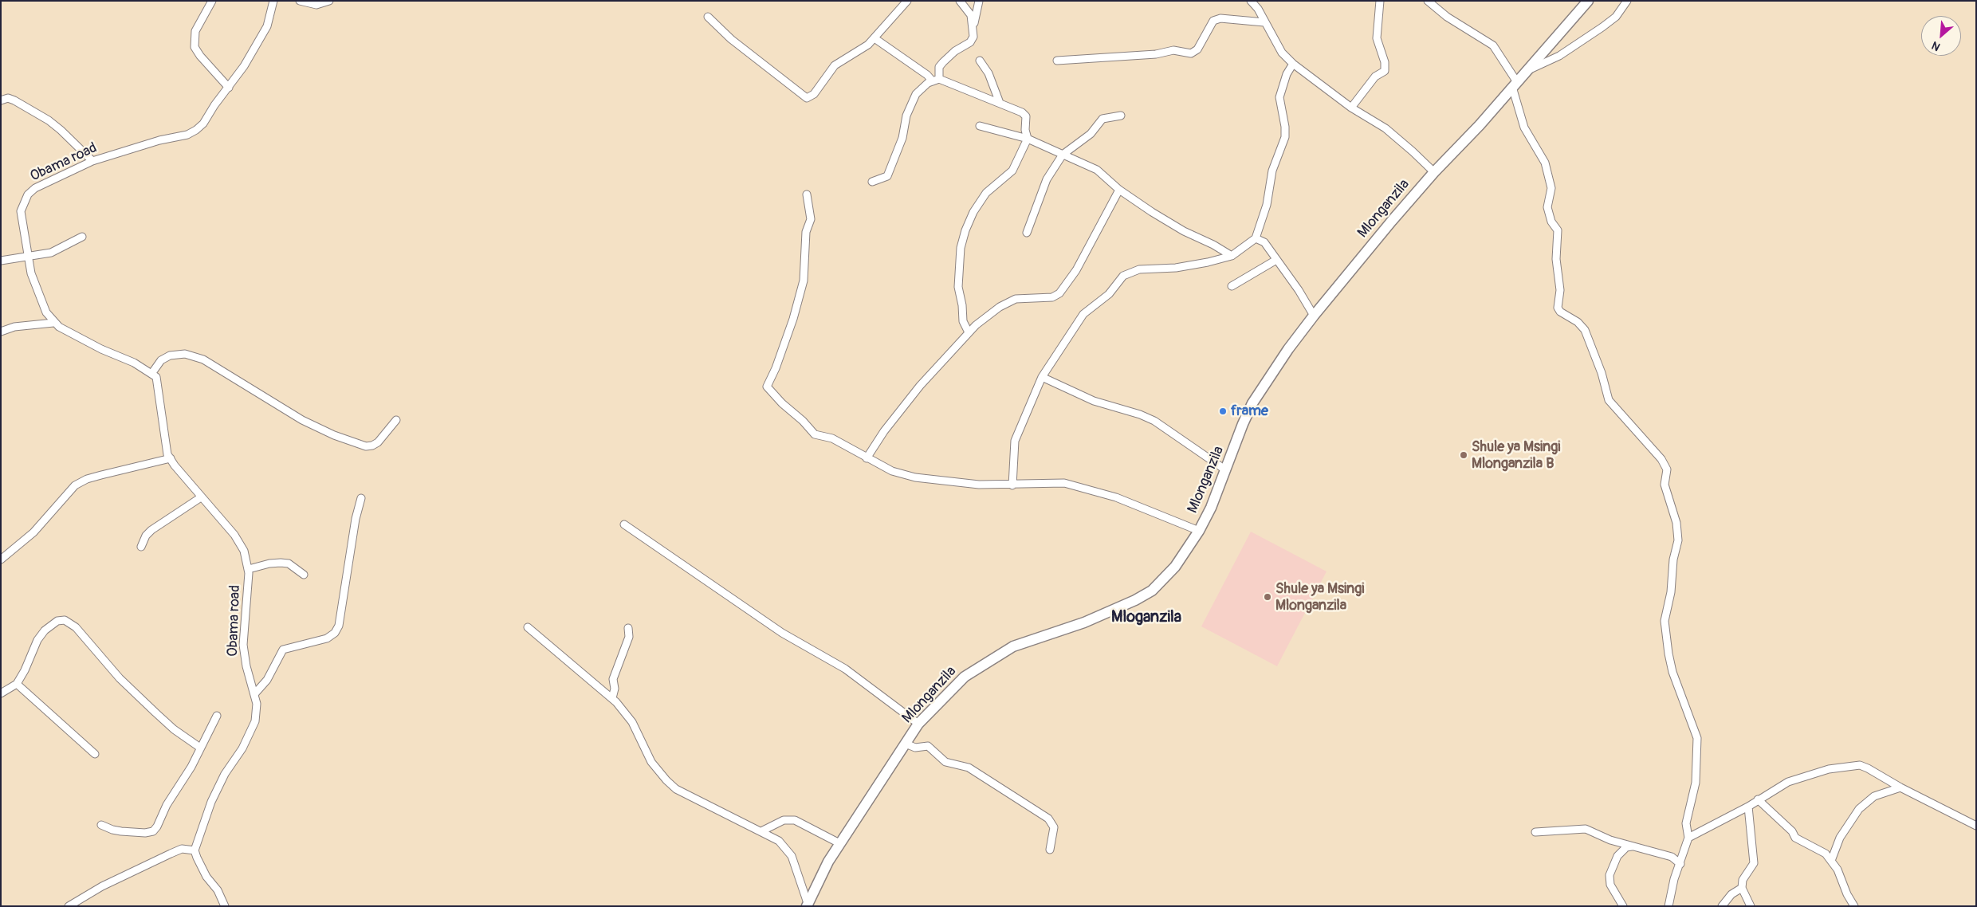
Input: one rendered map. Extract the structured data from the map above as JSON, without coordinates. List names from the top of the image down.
{
  "streets": {
    "street": ["Obama road", "Mlonganzila"]
  },
  "districts": ["Mloganzila"],
  "places": ["frame", "Shule ya Msingi Mlonganzila B", "Shule ya Msingi Mlonganzila"],
  "north": "bottom left"
}
